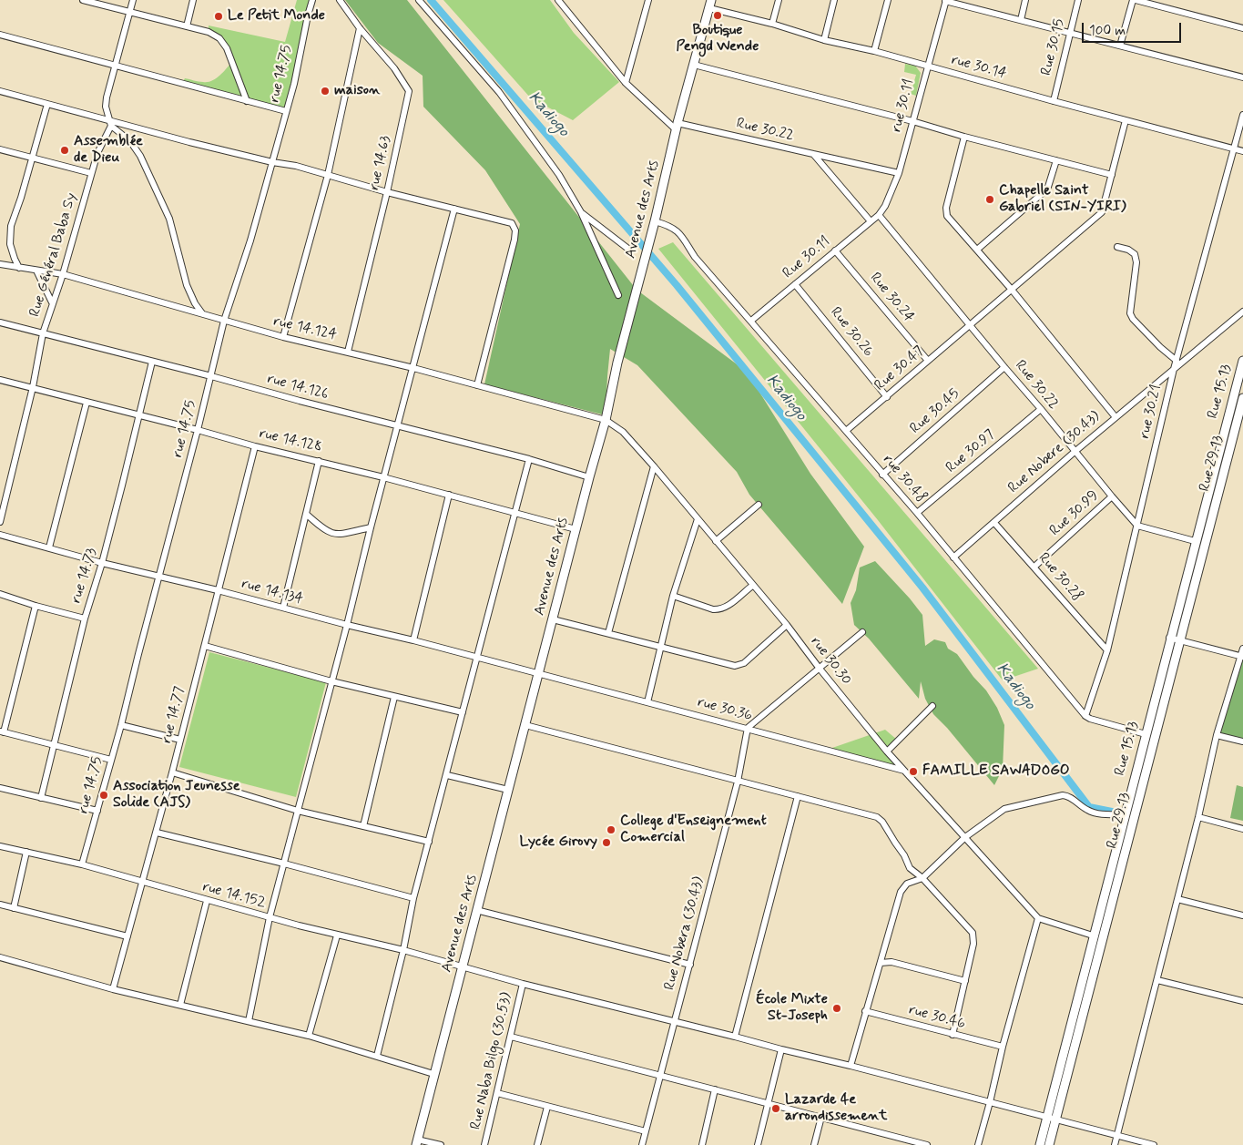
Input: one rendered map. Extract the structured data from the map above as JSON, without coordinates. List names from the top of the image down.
{
  "streets": {
    "main road": ["Avenue des Arts", "Rue 15.13", "Rue 29.13"],
    "street": [
      "Rue 30.15",
      "rue 30.14",
      "rue 14.75",
      "rue 30.11",
      "Rue 30.22",
      "rue 14.63",
      "Rue Général Baba Sy",
      "Rue 30.11",
      "Rue 30.24",
      "rue 14.124",
      "Rue 30.26",
      "Rue 30.47",
      "rue 14.126",
      "Rue 30.45",
      "rue 30.21",
      "rue 14.128",
      "Rue 30.97",
      "Rue Nobere (30.43)",
      "rue 30.48",
      "Rue 30.99",
      "rue 14.73",
      "Rue 30.28",
      "rue 14.134",
      "rue 30.30",
      "rue 30.36",
      "rue 14.77",
      "rue 14.152",
      "Rue Nobera (30.43)",
      "rue 30.46",
      "Rue Naba Bilgo (30.53)"
    ]
  },
  "crossings": [
    ["Rue 30.15", "rue 30.14"],
    ["rue 30.14", "rue 30.11"],
    ["rue 30.14", "Avenue des Arts"],
    ["rue 30.14", "Rue 30.47"],
    ["rue 30.14", "rue 30.21"],
    ["rue 14.75", "rue 14.124"],
    ["rue 14.75", "rue 14.126"],
    ["rue 14.75", "rue 14.128"],
    ["rue 14.75", "rue 14.134"],
    ["rue 14.75", "rue 14.152"],
    ["rue 30.11", "Rue 30.22"],
    ["rue 30.11", "Rue 30.11"],
    ["Rue 30.22", "Avenue des Arts"],
    ["Rue 30.22", "Rue 30.11"],
    ["Rue 30.22", "Rue 30.47"],
    ["Rue 30.22", "Rue 30.45"],
    ["Rue 30.22", "rue 30.21"],
    ["Rue 30.22", "Rue 30.97"],
    ["Rue 30.22", "Rue Nobere (30.43)"],
    ["Rue 30.22", "Rue 30.99"],
    ["rue 14.63", "rue 14.124"],
    ["Avenue des Arts", "rue 14.124"],
    ["Avenue des Arts", "rue 14.126"],
    ["Avenue des Arts", "rue 14.128"],
    ["Avenue des Arts", "rue 30.48"],
    ["Avenue des Arts", "rue 14.134"],
    ["Avenue des Arts", "rue 30.30"],
    ["Avenue des Arts", "rue 30.36"],
    ["Avenue des Arts", "rue 14.152"],
    ["Rue Général Baba Sy", "rue 14.124"],
    ["Rue Général Baba Sy", "rue 14.126"],
    ["Rue Général Baba Sy", "rue 14.128"],
    ["Rue 30.11", "Rue 30.24"],
    ["Rue 30.11", "Rue 30.26"],
    ["Rue 30.11", "rue 30.48"],
    ["Rue 30.24", "Rue 30.47"],
    ["rue 14.124", "rue 30.30"],
    ["Rue 30.26", "Rue 30.47"],
    ["Rue 30.47", "rue 30.48"],
    ["rue 14.126", "rue 14.73"],
    ["Rue 15.13", "rue 14.152"],
    ["Rue 30.45", "rue 30.48"],
    ["rue 30.21", "Rue Nobere (30.43)"],
    ["rue 30.21", "rue 30.48"],
    ["rue 30.21", "Rue 30.28"],
    ["rue 14.128", "rue 14.73"],
    ["rue 14.128", "rue 14.77"],
    ["Rue 30.97", "rue 30.48"],
    ["Rue Nobere (30.43)", "rue 30.48"],
    ["Rue Nobere (30.43)", "Rue 30.28"],
    ["Rue 29.13", "rue 14.152"],
    ["Rue 30.99", "Rue 30.28"],
    ["rue 14.73", "rue 14.134"],
    ["rue 14.134", "rue 30.36"],
    ["rue 14.134", "rue 14.77"],
    ["rue 30.30", "rue 30.36"],
    ["rue 30.36", "Rue Nobera (30.43)"],
    ["rue 14.77", "rue 14.152"],
    ["rue 14.152", "Rue Nobera (30.43)"],
    ["rue 14.152", "Rue Naba Bilgo (30.53)"]
  ],
  "water": ["Kadiogo"],
  "places": [
    "Boutique Pengd Wende",
    "Le Petit Monde",
    "maison",
    "Assemblée de Dieu",
    "Chapelle Saint Gabriel (SIN-YIRI)",
    "FAMILLE SAWADOGO",
    "Association Jeunesse Solide (AJS)",
    "College d'Enseignement Comercial",
    "Lycée Girovy",
    "École Mixte St-Joseph",
    "Lazarde 4e arrondissement"
  ],
  "scale_bar": "100 m"
}
